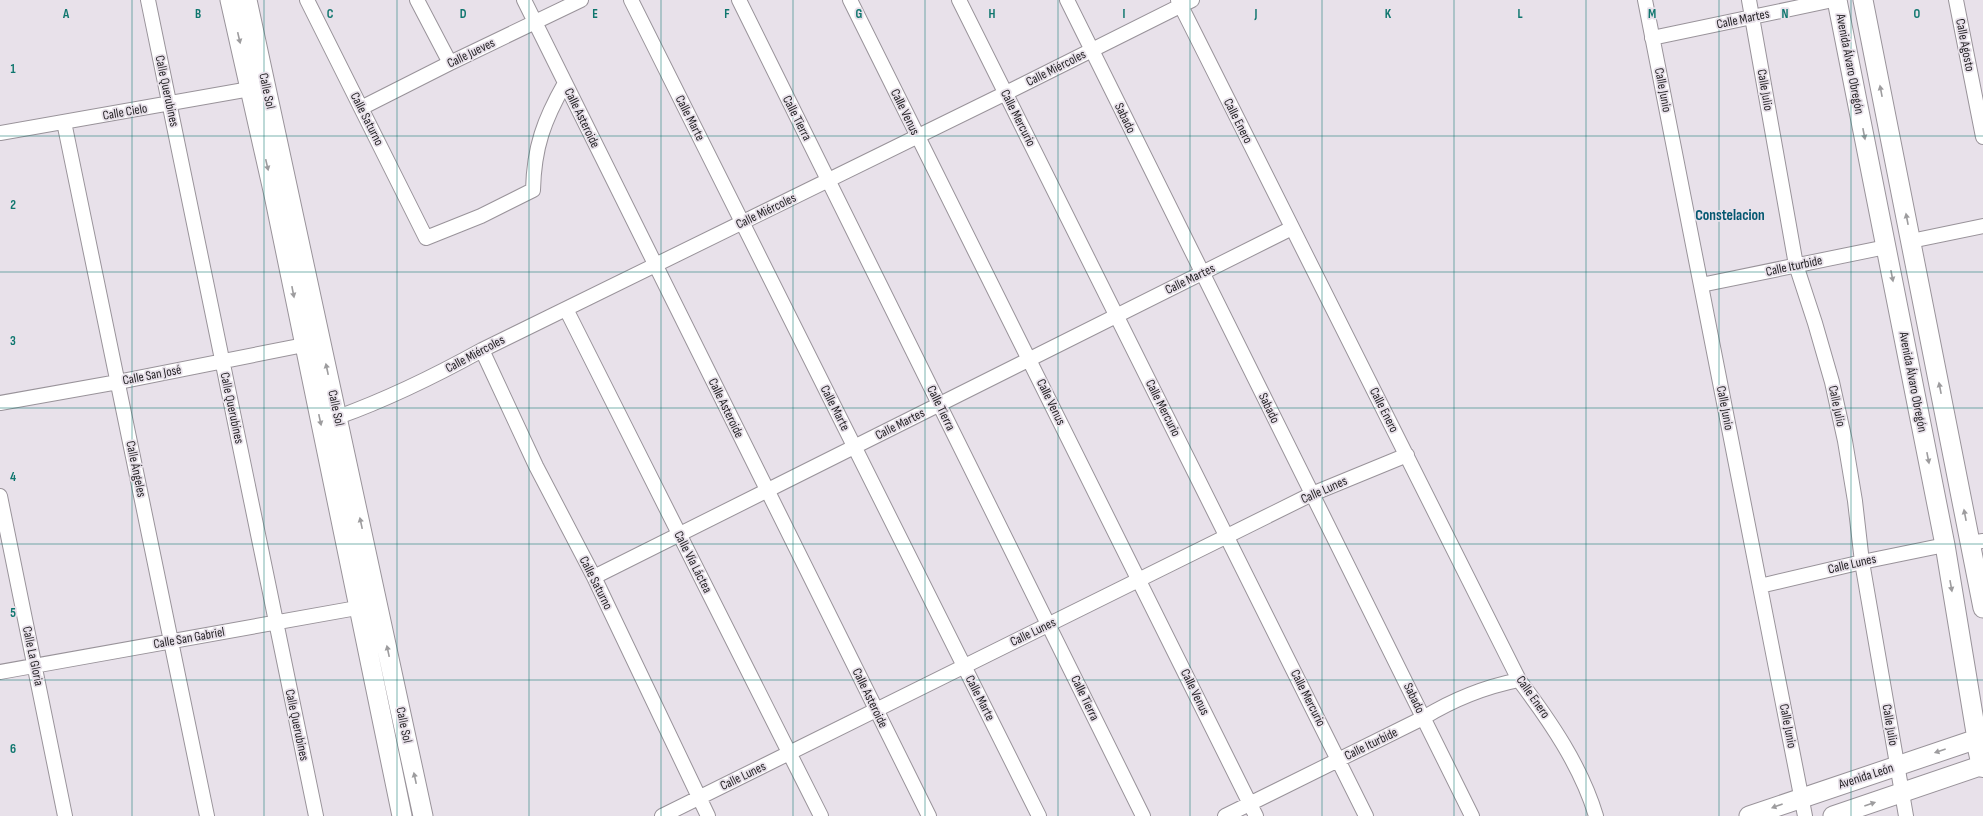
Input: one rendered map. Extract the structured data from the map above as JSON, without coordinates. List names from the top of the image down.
{
  "streets": {
    "main road": ["Avenida Álvaro Obregón"],
    "street": [
      "Calle Martes",
      "Calle Agosto",
      "Calle Jueves",
      "Calle Miércoles",
      "Calle Junio",
      "Calle Julio",
      "Calle Querubines",
      "Calle Sol",
      "Calle Cielo",
      "Calle Venus",
      "Calle Asteroide",
      "Calle Marte",
      "Calle Tierra",
      "Calle Mercurio",
      "Sabado",
      "Calle Saturno",
      "Calle Enero",
      "Calle Iturbide",
      "Calle San José",
      "Calle Ángeles",
      "Calle Lunes",
      "Calle Vía Láctea",
      "Calle San Gabriel",
      "Calle La Gloria",
      "Avenida León"
    ]
  },
  "crossings": [
    ["Calle Martes", "Calle Junio"],
    ["Calle Martes", "Calle Julio"],
    ["Calle Martes", "Calle Venus"],
    ["Calle Martes", "Calle Asteroide"],
    ["Calle Martes", "Calle Marte"],
    ["Calle Martes", "Calle Tierra"],
    ["Calle Martes", "Calle Mercurio"],
    ["Calle Martes", "Sabado"],
    ["Calle Martes", "Calle Saturno"],
    ["Calle Martes", "Calle Enero"],
    ["Calle Martes", "Calle Vía Láctea"],
    ["Calle Jueves", "Calle Asteroide"],
    ["Calle Jueves", "Calle Saturno"],
    ["Avenida Álvaro Obregón", "Calle Iturbide"],
    ["Avenida Álvaro Obregón", "Calle Lunes"],
    ["Avenida Álvaro Obregón", "Avenida León"],
    ["Calle Miércoles", "Calle Sol"],
    ["Calle Miércoles", "Calle Venus"],
    ["Calle Miércoles", "Calle Asteroide"],
    ["Calle Miércoles", "Calle Marte"],
    ["Calle Miércoles", "Calle Tierra"],
    ["Calle Miércoles", "Calle Mercurio"],
    ["Calle Miércoles", "Sabado"],
    ["Calle Miércoles", "Calle Saturno"],
    ["Calle Miércoles", "Calle Enero"],
    ["Calle Miércoles", "Calle Vía Láctea"],
    ["Calle Junio", "Calle Iturbide"],
    ["Calle Junio", "Calle Lunes"],
    ["Calle Junio", "Avenida León"],
    ["Calle Julio", "Calle Iturbide"],
    ["Calle Julio", "Calle Lunes"],
    ["Calle Julio", "Avenida León"],
    ["Calle Querubines", "Calle Cielo"],
    ["Calle Querubines", "Calle San José"],
    ["Calle Querubines", "Calle San Gabriel"],
    ["Calle Sol", "Calle Cielo"],
    ["Calle Sol", "Calle San José"],
    ["Calle Sol", "Calle San Gabriel"],
    ["Calle Cielo", "Calle Ángeles"],
    ["Calle Venus", "Calle Iturbide"],
    ["Calle Venus", "Calle Lunes"],
    ["Calle Asteroide", "Calle Saturno"],
    ["Calle Asteroide", "Calle Lunes"],
    ["Calle Marte", "Calle Lunes"],
    ["Calle Tierra", "Calle Lunes"],
    ["Calle Mercurio", "Calle Iturbide"],
    ["Calle Mercurio", "Calle Lunes"],
    ["Sabado", "Calle Iturbide"],
    ["Sabado", "Calle Lunes"],
    ["Calle Saturno", "Calle Lunes"],
    ["Calle Enero", "Calle Iturbide"],
    ["Calle Enero", "Calle Lunes"],
    ["Calle San José", "Calle Ángeles"],
    ["Calle Ángeles", "Calle San Gabriel"],
    ["Calle Lunes", "Calle Vía Láctea"],
    ["Calle San Gabriel", "Calle La Gloria"]
  ],
  "districts": ["Constelacion"],
  "grid": {
    "columns": [
      "A",
      "B",
      "C",
      "D",
      "E",
      "F",
      "G",
      "H",
      "I",
      "J",
      "K",
      "L",
      "M",
      "N",
      "O"
    ],
    "rows": [
      "1",
      "2",
      "3",
      "4",
      "5",
      "6"
    ]
  }
}
